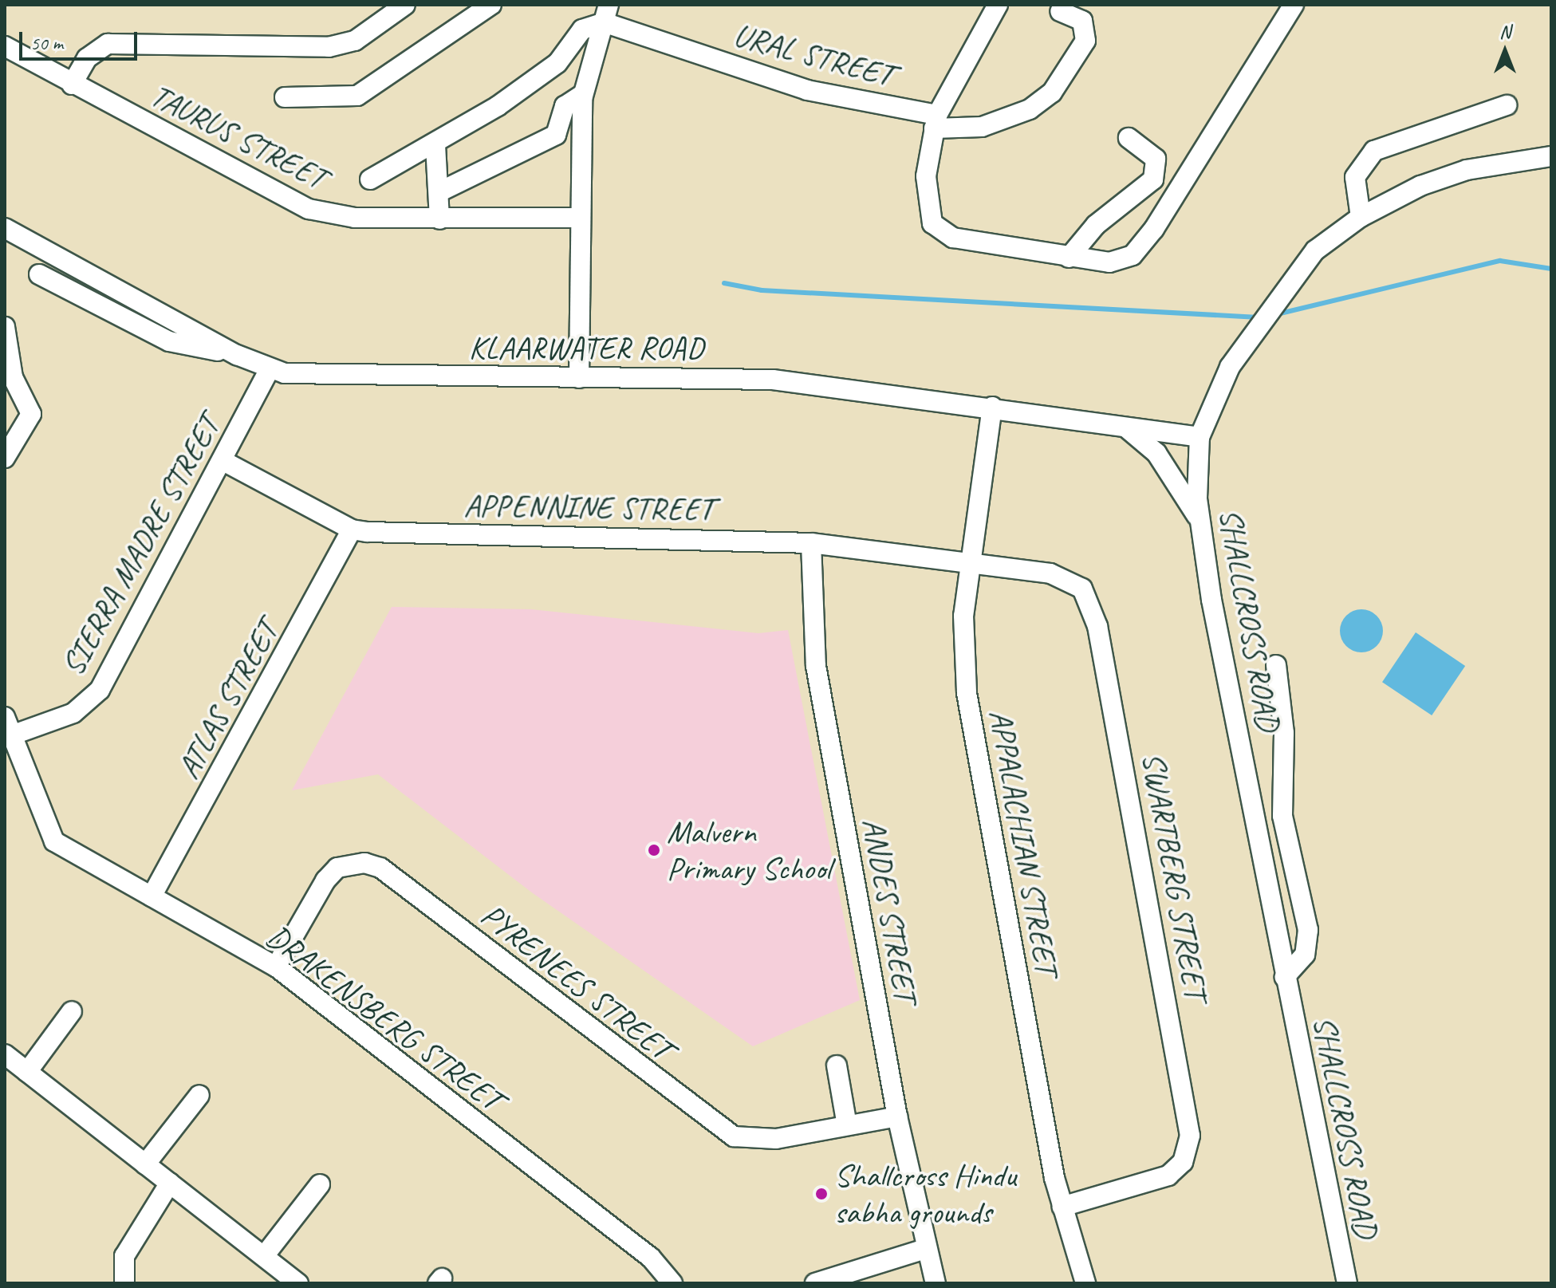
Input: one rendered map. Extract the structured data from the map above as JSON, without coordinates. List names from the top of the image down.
{
  "streets": {
    "street": [
      "URAL STREET",
      "TAURUS STREET",
      "KLAARWATER ROAD",
      "APPENNINE STREET",
      "SIERRA MADRE STREET",
      "SHALLCROSS ROAD",
      "ATLAS STREET",
      "APPALACHIAN STREET",
      "SWARTBERG STREET",
      "ANDES STREET",
      "PYRENEES STREET",
      "DRAKENSBERG STREET"
    ]
  },
  "crossings": [
    ["KLAARWATER ROAD", "SIERRA MADRE STREET"],
    ["KLAARWATER ROAD", "SHALLCROSS ROAD"],
    ["KLAARWATER ROAD", "APPALACHIAN STREET"],
    ["APPENNINE STREET", "SIERRA MADRE STREET"],
    ["APPENNINE STREET", "ATLAS STREET"],
    ["APPENNINE STREET", "APPALACHIAN STREET"],
    ["APPENNINE STREET", "SWARTBERG STREET"],
    ["APPENNINE STREET", "ANDES STREET"],
    ["SIERRA MADRE STREET", "DRAKENSBERG STREET"],
    ["ATLAS STREET", "DRAKENSBERG STREET"],
    ["APPALACHIAN STREET", "SWARTBERG STREET"],
    ["ANDES STREET", "PYRENEES STREET"],
    ["PYRENEES STREET", "DRAKENSBERG STREET"]
  ],
  "places": ["Malvern Primary School", "Shallcross Hindu sabha grounds"],
  "scale_bar": "50 m",
  "north": "top"
}
